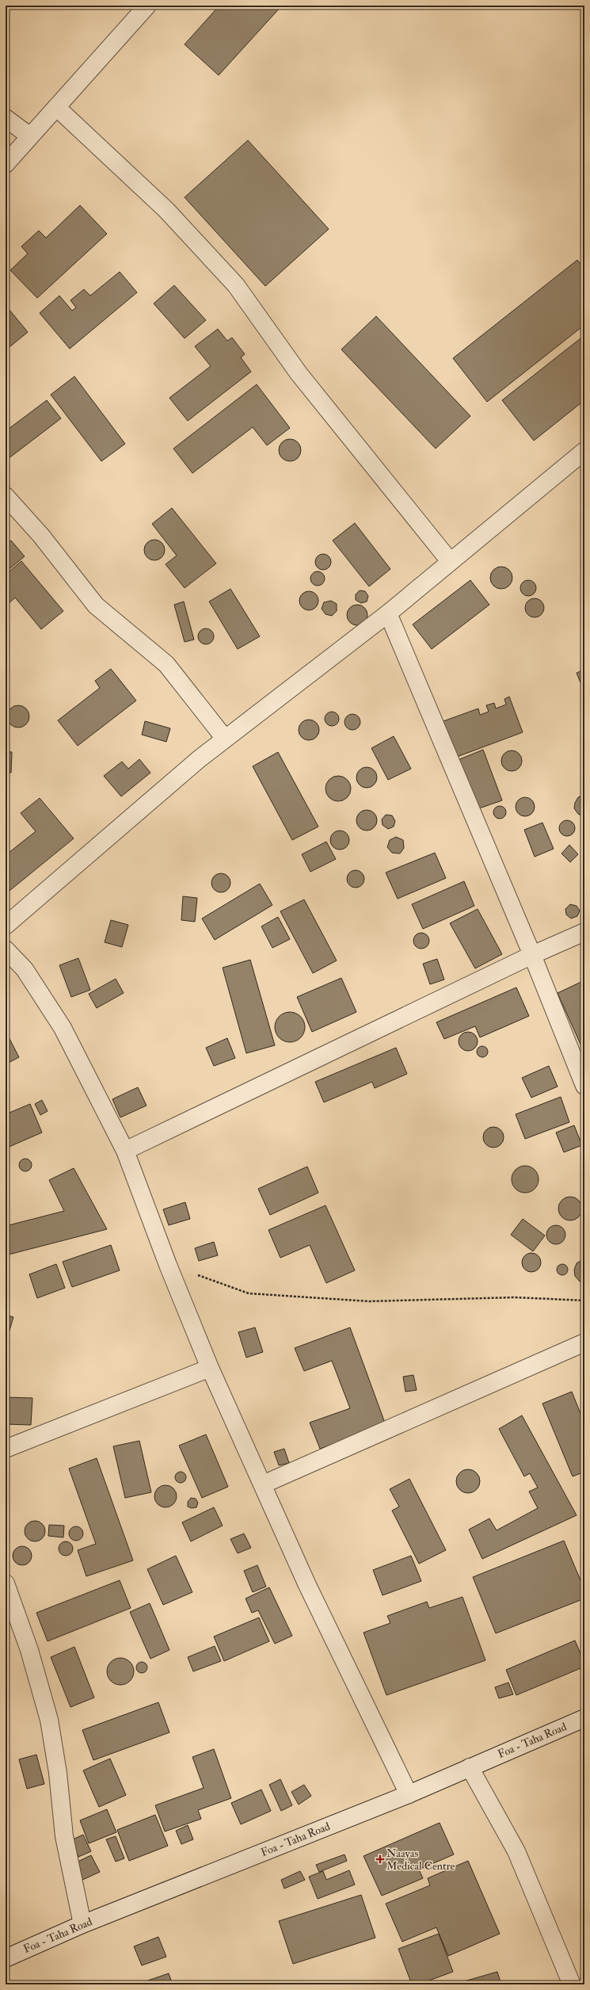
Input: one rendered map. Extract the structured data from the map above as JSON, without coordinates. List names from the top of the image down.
{
  "streets": {
    "street": ["Foa - Taha Road"]
  },
  "places": {
    "health": ["Naayas Medical Centre"]
  }
}
